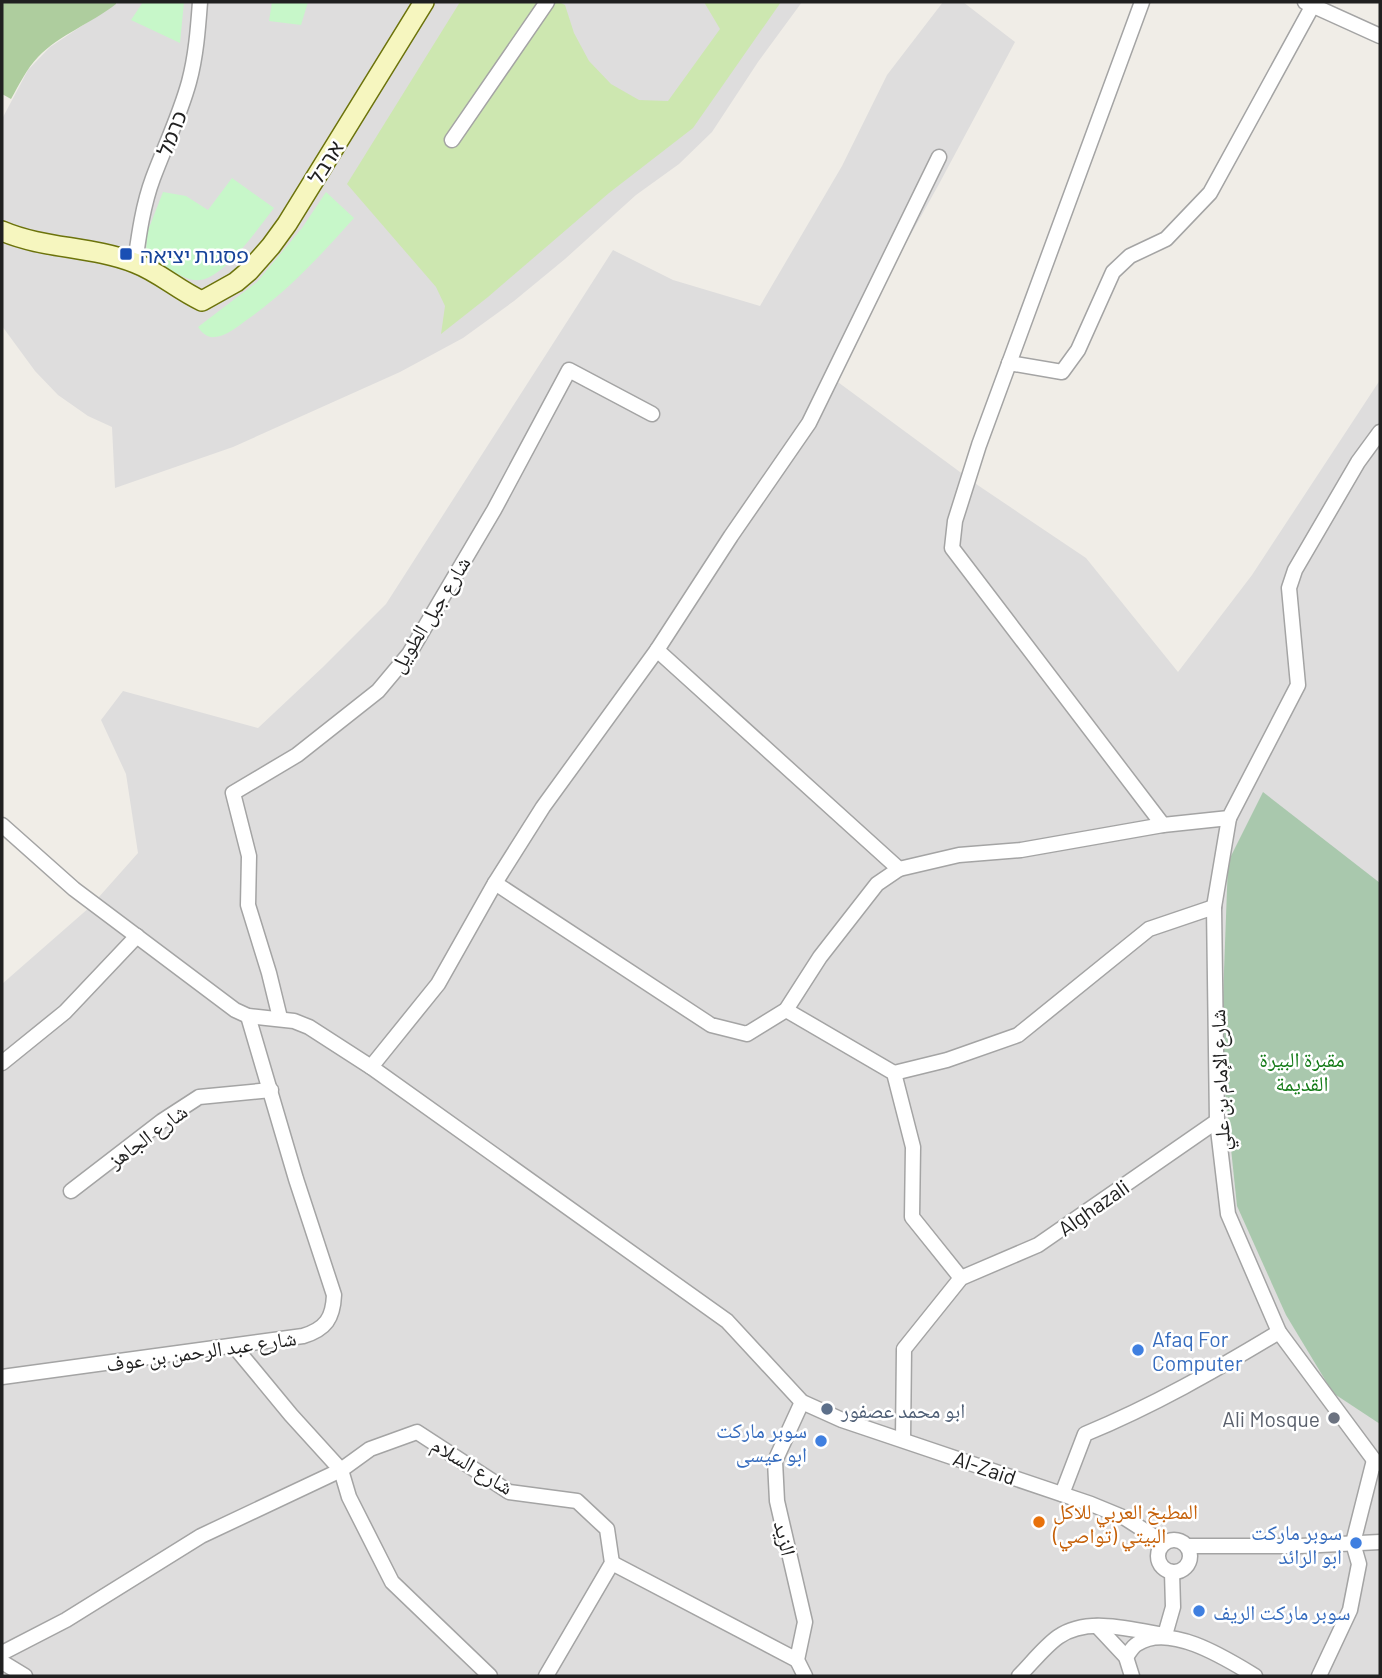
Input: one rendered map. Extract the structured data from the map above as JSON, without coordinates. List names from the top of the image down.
{
  "streets": {
    "street": [
      "כרמל",
      "ארבל",
      "شارع جبل الطويل",
      "شارع الإمام بن علي",
      "شارع الجاهز",
      "Alghazali",
      "شارع عبد الرحمن بن عوف",
      "شارع السلام",
      "Al-Zaid",
      "الزيد"
    ]
  },
  "crossings": [
    ["כרמל", "ארבל"],
    ["شارع الإمام بن علي", "Alghazali"],
    ["شارع الجاهز", "شارع عبد الرحمن بن عوف"],
    ["Al-Zaid", "الزيد"]
  ],
  "parks": ["مقبرة البيرة القديمة"],
  "places": {
    "transit": ["פסגות יציאה"],
    "other": [
      "Afaq For Computer",
      "ابو محمد عصفور",
      "Ali Mosque",
      "سوبر ماركت ابو عيسی",
      "المطبخ العربي للاكل البيتي (تواصي)",
      "سوبر ماركت ابو الرائد",
      "سوبر ماركت الريف"
    ]
  }
}
